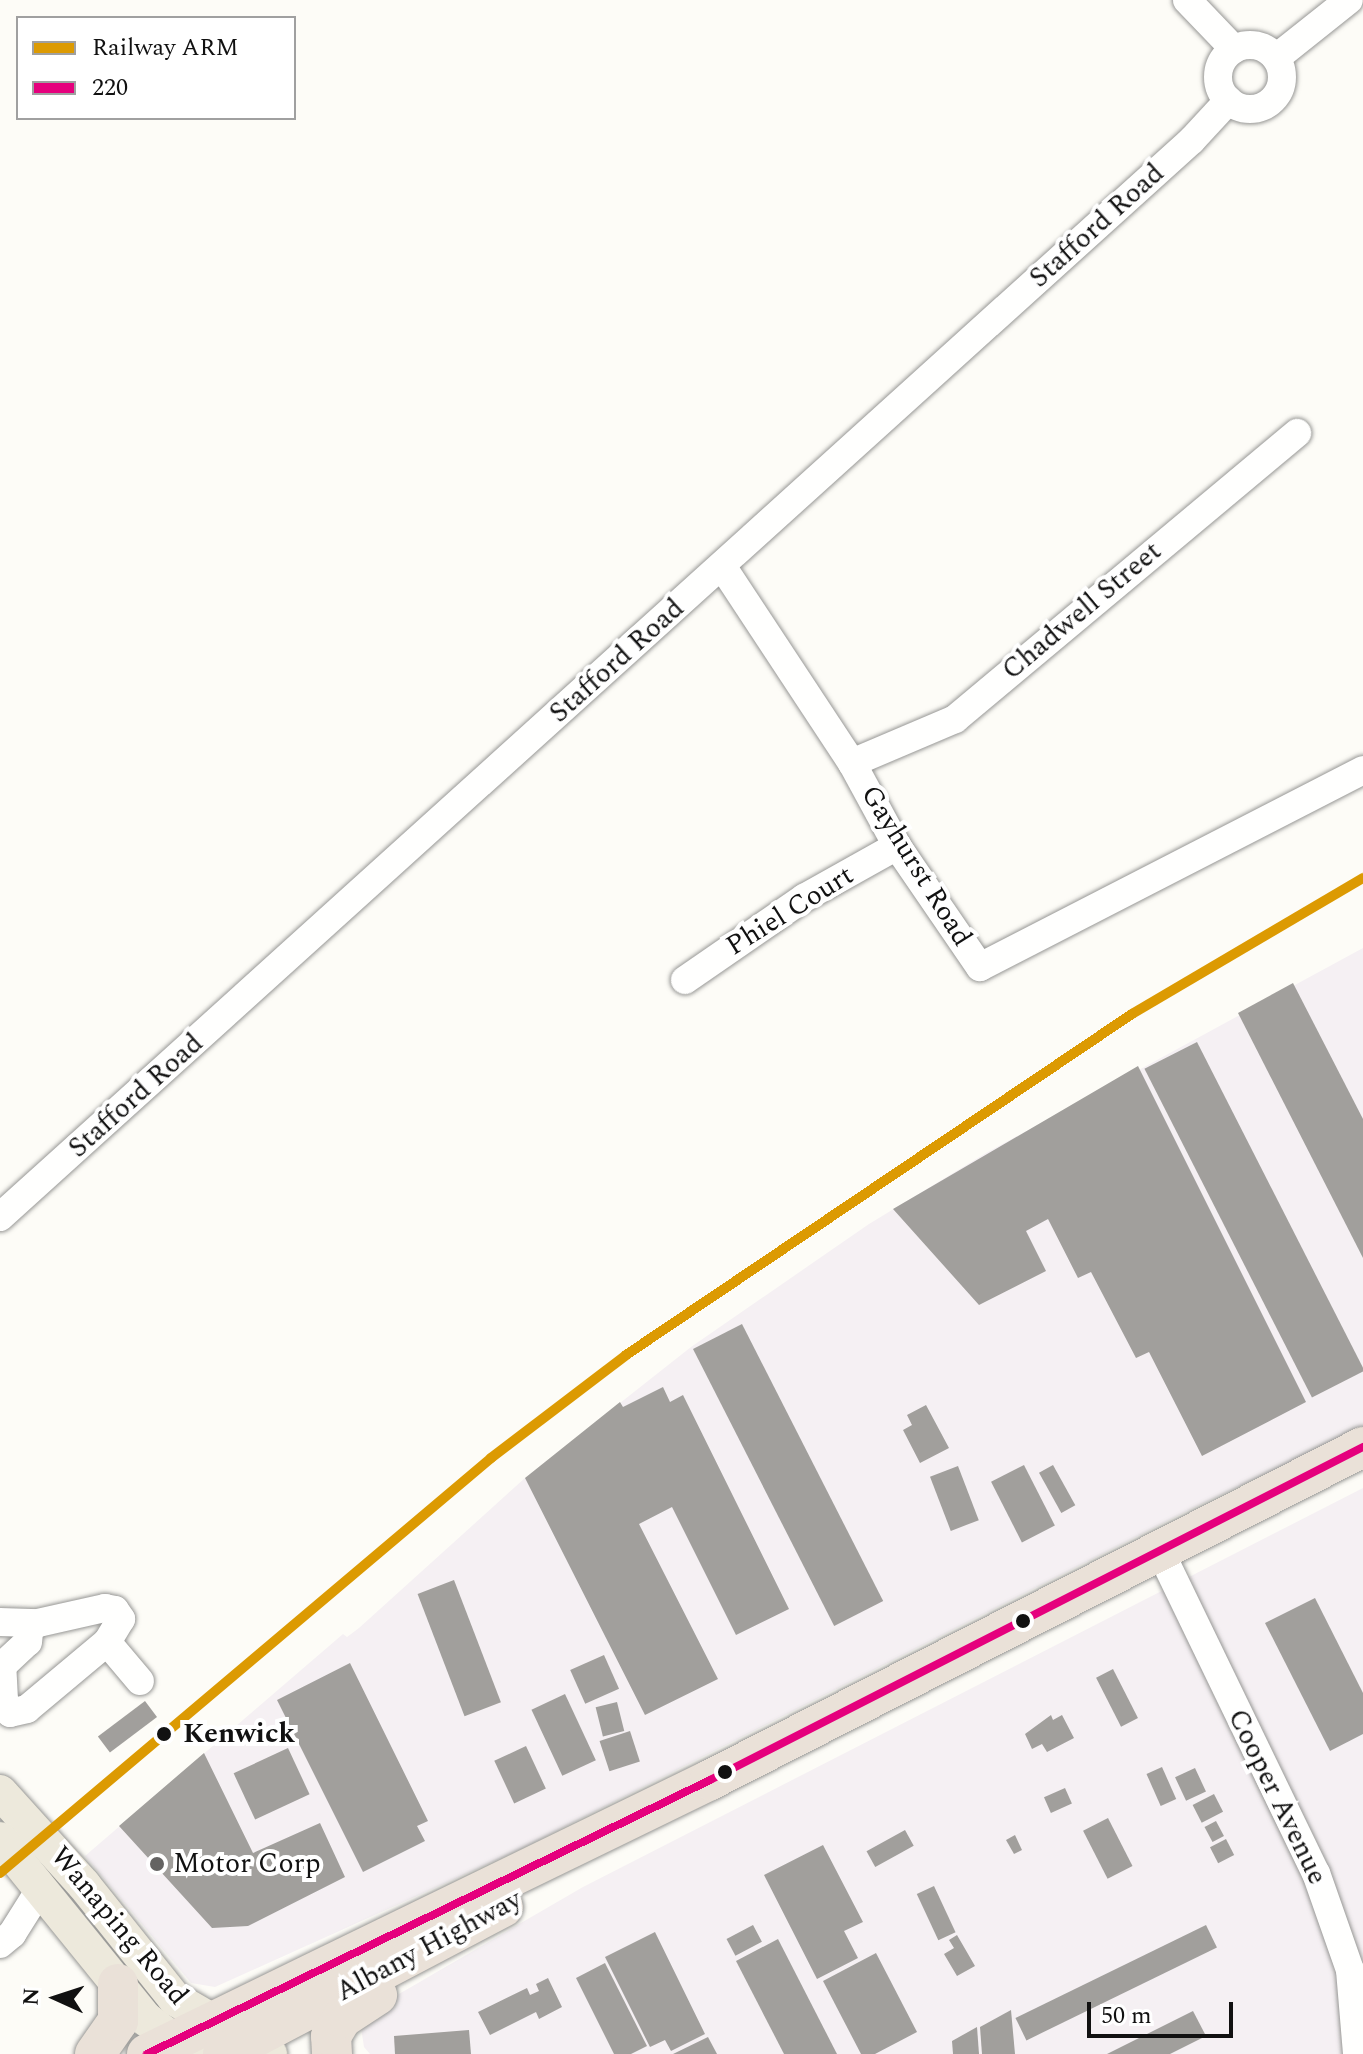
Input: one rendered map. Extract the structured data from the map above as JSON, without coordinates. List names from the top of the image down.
{
  "streets": {
    "highway": ["Albany Highway"],
    "main road": ["Wanaping Road"],
    "street": [
      "Stafford Road",
      "Chadwell Street",
      "Gayhurst Road",
      "Phiel Court",
      "Cooper Avenue"
    ]
  },
  "crossings": [
    ["Stafford Road", "Gayhurst Road"],
    ["Chadwell Street", "Gayhurst Road"],
    ["Gayhurst Road", "Phiel Court"],
    ["Cooper Avenue", "Albany Highway"],
    ["Wanaping Road", "Albany Highway"]
  ],
  "places": ["Kenwick", "Motor Corp"],
  "lines": ["rail line ARM", "transit line 220"],
  "legend": ["Railway ARM", "220"],
  "scale_bar": "50 m",
  "north": "left"
}
